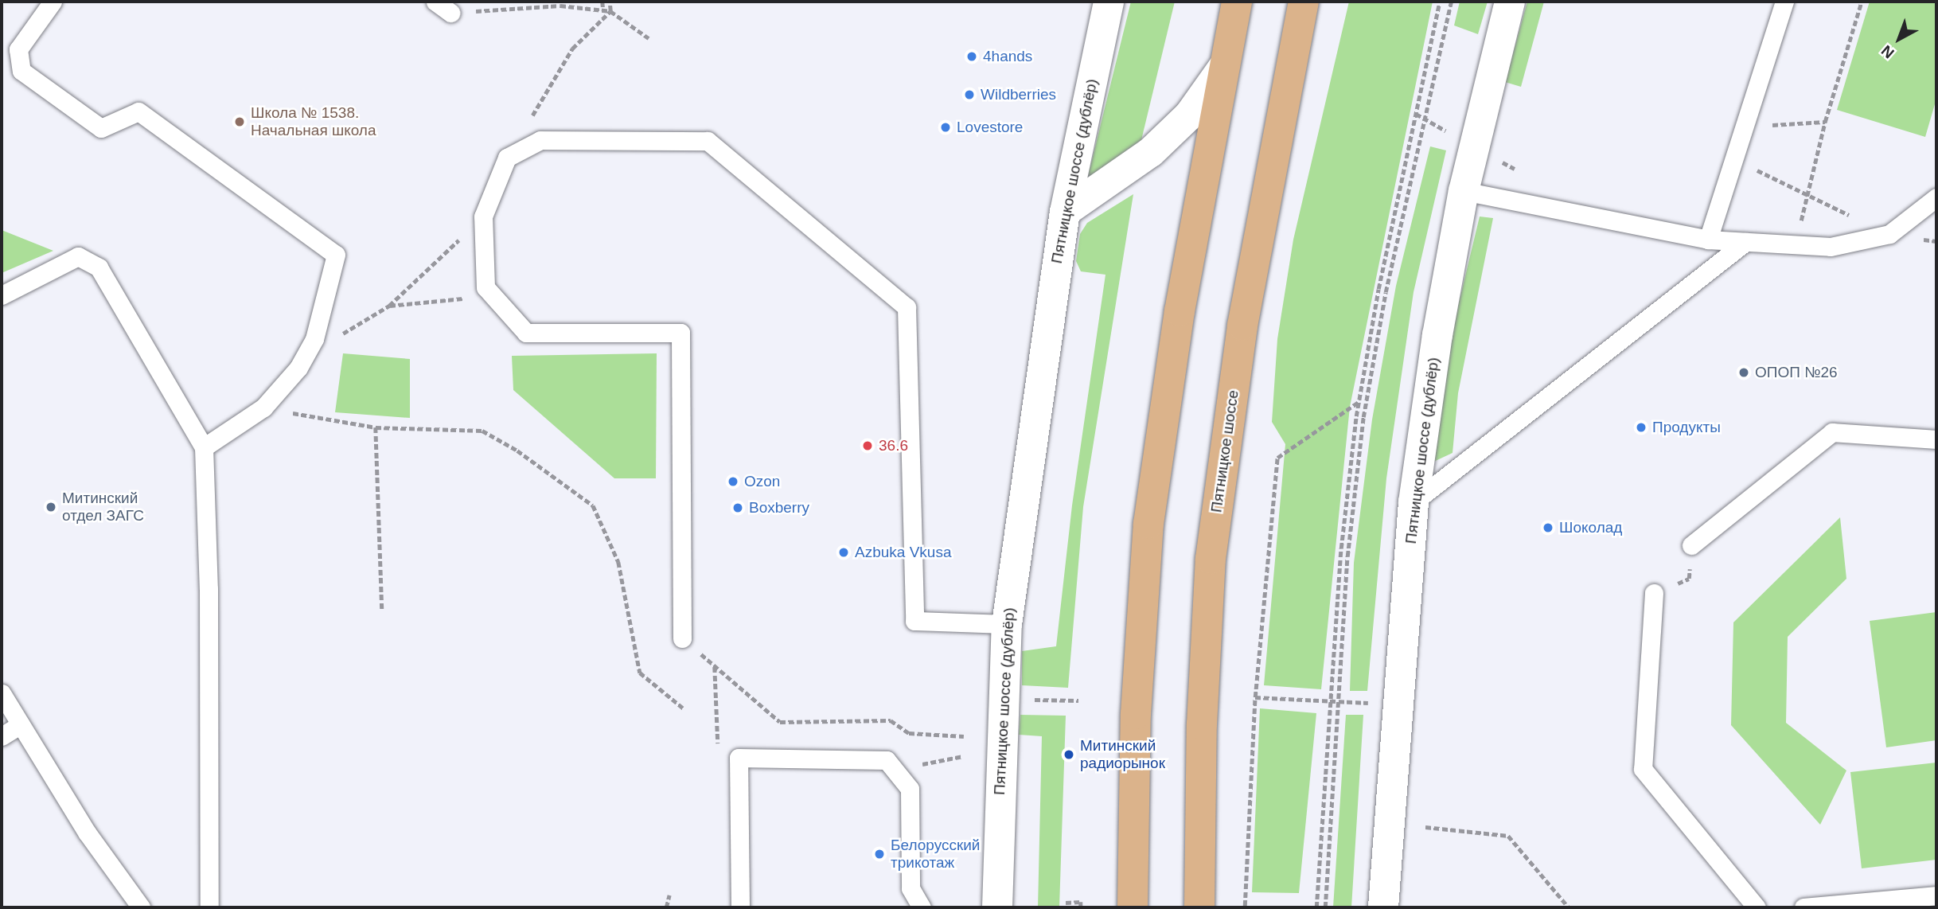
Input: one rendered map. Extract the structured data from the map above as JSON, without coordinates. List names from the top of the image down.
{
  "streets": {
    "main road": ["Пятницкое шоссе"],
    "street": ["Пятницкое шоссе (дублёр)"]
  },
  "places": [
    "4hands",
    "Wildberries",
    "Школа № 1538. Начальная школа",
    "Lovestore",
    "ОПОП №26",
    "Продукты",
    "36.6",
    "Ozon",
    "Митинский отдел ЗАГС",
    "Boxberry",
    "Шоколад",
    "Azbuka Vkusa",
    "Митинский радиорынок",
    "Белорусский трикотаж"
  ],
  "north": "bottom left"
}
